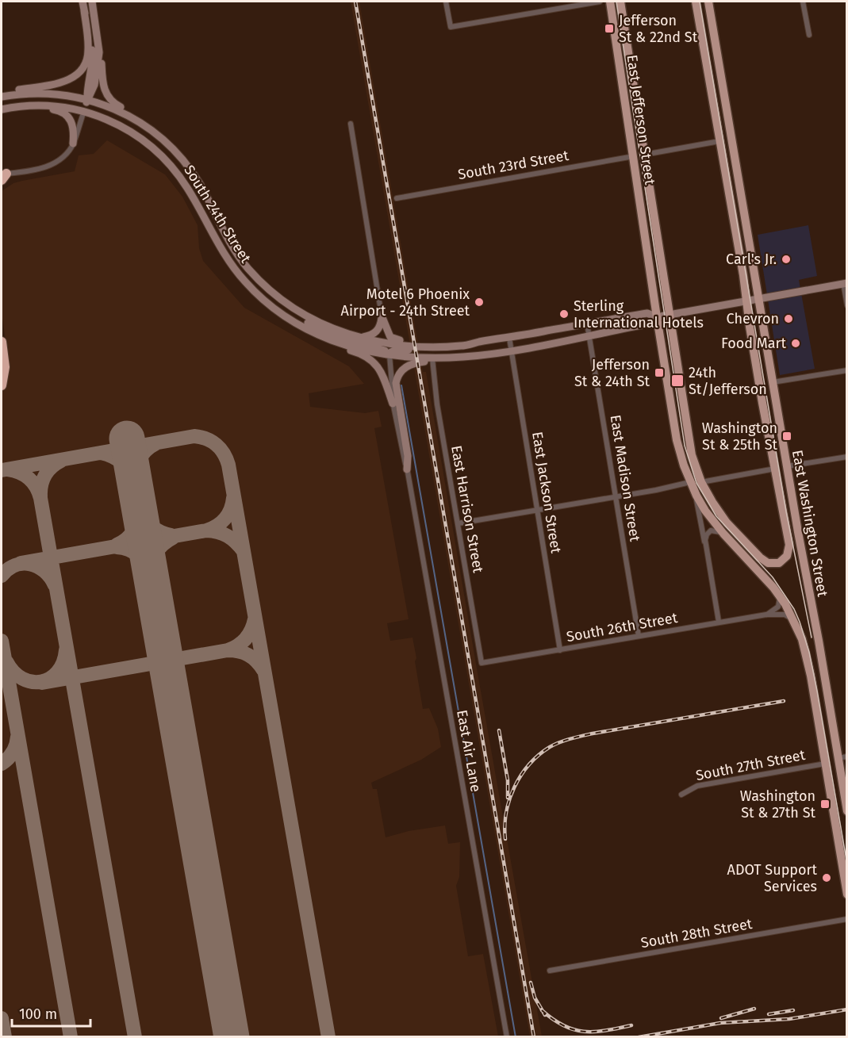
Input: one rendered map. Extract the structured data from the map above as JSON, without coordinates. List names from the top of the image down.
{
  "streets": {
    "main road": ["East Jefferson Street", "South 24th Street", "East Washington Street"],
    "street": [
      "South 23rd Street",
      "East Madison Street",
      "East Jackson Street",
      "East Harrison Street",
      "South 26th Street",
      "East Air Lane",
      "South 27th Street",
      "South 28th Street"
    ]
  },
  "crossings": [
    ["East Jefferson Street", "South 23rd Street"],
    ["East Jefferson Street", "South 24th Street"],
    ["East Jefferson Street", "East Washington Street"],
    ["East Jefferson Street", "South 26th Street"],
    ["East Jefferson Street", "South 27th Street"],
    ["South 24th Street", "East Madison Street"],
    ["South 24th Street", "East Jackson Street"],
    ["South 24th Street", "East Harrison Street"],
    ["South 24th Street", "East Washington Street"],
    ["South 24th Street", "East Air Lane"],
    ["East Madison Street", "South 26th Street"],
    ["East Jackson Street", "South 26th Street"],
    ["East Harrison Street", "South 26th Street"]
  ],
  "places": {
    "transit": [
      "Jefferson St & 22nd St",
      "Jefferson St & 24th St",
      "24th St/Jefferson",
      "Washington St & 25th St",
      "Washington St & 27th St"
    ],
    "other": [
      "Carl's Jr.",
      "Motel 6 Phoenix Airport - 24th Street",
      "Sterling International Hotels",
      "Chevron",
      "Food Mart",
      "ADOT Support Services"
    ]
  },
  "scale_bar": "100 m"
}
